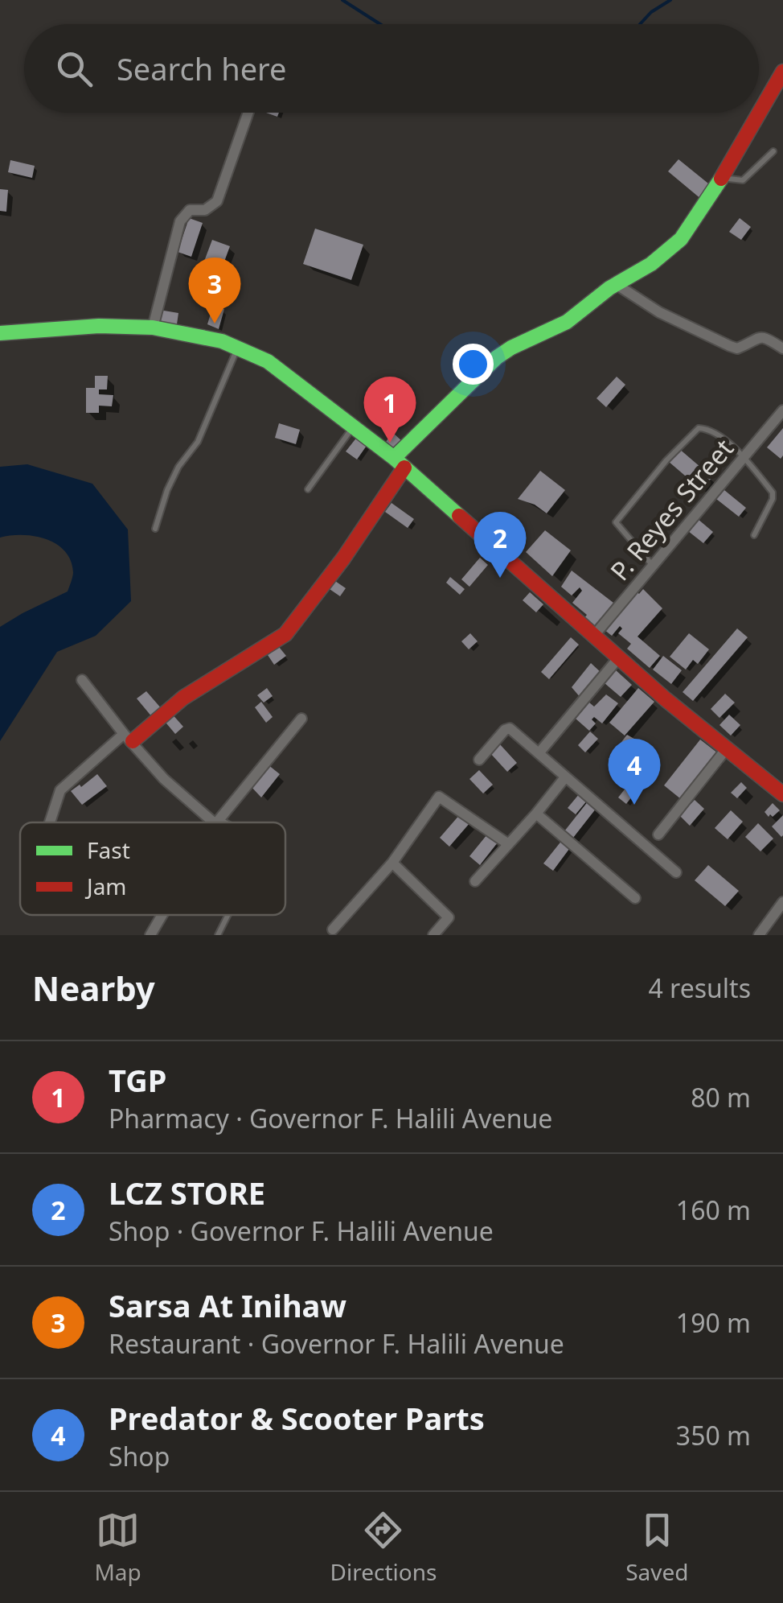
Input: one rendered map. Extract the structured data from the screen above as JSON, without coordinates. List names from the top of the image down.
{
  "streets": {
    "street": ["P. Reyes Street"]
  },
  "legend": ["Fast", "Jam"],
  "page": {
    "search": "Search here",
    "pins": [
      "3",
      "1",
      "2",
      "4"
    ],
    "heading": ["Nearby", "4 results"],
    "list": [
      {
        "mark": "1",
        "name": "TGP",
        "note": "Pharmacy · Governor F. Halili Avenue",
        "value": "80 m"
      },
      {
        "mark": "2",
        "name": "LCZ STORE",
        "note": "Shop · Governor F. Halili Avenue",
        "value": "160 m"
      },
      {
        "mark": "3",
        "name": "Sarsa At Inihaw",
        "note": "Restaurant · Governor F. Halili Avenue",
        "value": "190 m"
      },
      {
        "mark": "4",
        "name": "Predator & Scooter Parts",
        "note": "Shop",
        "value": "350 m"
      }
    ],
    "nav": ["Map", "Directions", "Saved"]
  }
}
